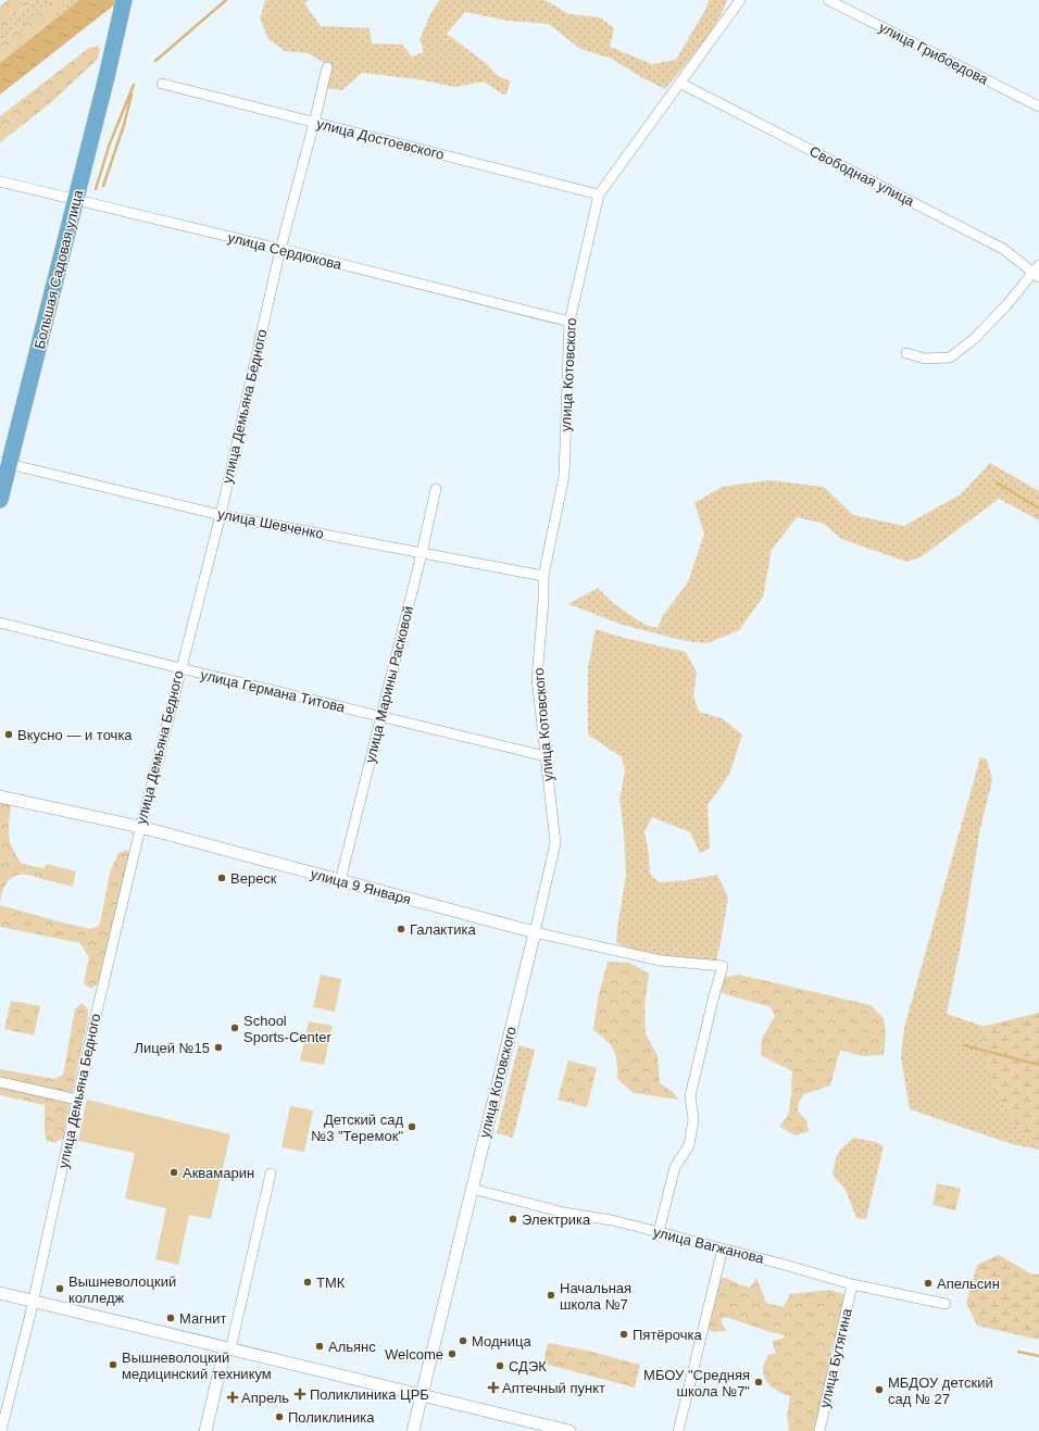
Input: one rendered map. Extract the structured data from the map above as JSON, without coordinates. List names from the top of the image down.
{
  "streets": {
    "highway": ["Большая Садовая улица"],
    "street": [
      "улица Грибоедова",
      "улица Достоевского",
      "Свободная улица",
      "улица Сердюкова",
      "улица Котовского",
      "улица Демьяна Бедного",
      "улица Шевченко",
      "улица Марины Расковой",
      "улица Германа Титова",
      "улица 9 Января",
      "улица Вагжанова",
      "улица Бутягина"
    ]
  },
  "crossings": [
    ["улица Достоевского", "улица Котовского"],
    ["улица Достоевского", "улица Демьяна Бедного"],
    ["Свободная улица", "улица Котовского"],
    ["улица Сердюкова", "Большая Садовая улица"],
    ["улица Сердюкова", "улица Котовского"],
    ["улица Сердюкова", "улица Демьяна Бедного"],
    ["Большая Садовая улица", "улица Шевченко"],
    ["улица Котовского", "улица Шевченко"],
    ["улица Котовского", "улица Германа Титова"],
    ["улица Котовского", "улица 9 Января"],
    ["улица Котовского", "улица Вагжанова"],
    ["улица Демьяна Бедного", "улица Шевченко"],
    ["улица Демьяна Бедного", "улица Германа Титова"],
    ["улица Демьяна Бедного", "улица 9 Января"],
    ["улица Шевченко", "улица Марины Расковой"],
    ["улица Марины Расковой", "улица Германа Титова"],
    ["улица Марины Расковой", "улица 9 Января"],
    ["улица 9 Января", "улица Вагжанова"],
    ["улица Вагжанова", "улица Бутягина"]
  ],
  "places": {
    "other": [
      "Вкусно — и точка",
      "Вереск",
      "Галактика",
      "School Sports-Center",
      "Лицей №15",
      "Детский сад №3 \"Теремок\"",
      "Аквамарин",
      "Электрика",
      "ТМК",
      "Апельсин",
      "Вышневолоцкий колледж",
      "Начальная школа №7",
      "Магнит",
      "Пятёрочка",
      "Модница",
      "Альянс",
      "Welcome",
      "Вышневолоцкий медицинский техникум",
      "СДЭК",
      "МБОУ \"Средняя школа №7\"",
      "МБДОУ детский сад № 27",
      "Поликлиника"
    ],
    "health": ["Аптечный пункт", "Поликлиника ЦРБ", "Апрель"]
  }
}
